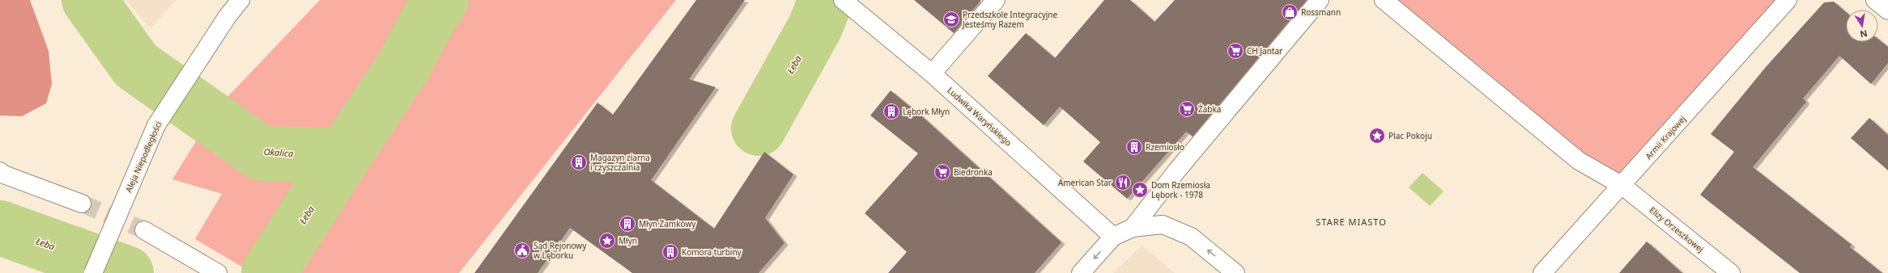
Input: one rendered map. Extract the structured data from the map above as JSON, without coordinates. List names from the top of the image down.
{
  "streets": {
    "street": [
      "Ludwika Waryńskiego",
      "Armii Krajowej",
      "Aleja Niepodległości",
      "Elizy Orzeszkowej"
    ]
  },
  "crossings": [
    ["Armii Krajowej", "Elizy Orzeszkowej"]
  ],
  "districts": ["STARE MIASTO"],
  "water": ["Łeba", "Okalica"],
  "places": {
    "shop": ["Rossmann"],
    "school or university": ["Przedszkole Integracyjne Jesteśmy Razem"],
    "supermarket": ["CH Jantar", "Żabka", "Biedronka"],
    "building": [
      "Lębork Młyn",
      "Rzemiosło",
      "Magazyn ziarna i czyszczalnia",
      "Młyn Zamkowy",
      "Komora turbiny"
    ],
    "place": ["Plac Pokoju", "Dom Rzemiosła Lębork - 1978", "Młyn"],
    "restaurant": ["American Star"],
    "public building": ["Sąd Rejonowy w Lęborku"]
  },
  "north": "bottom"
}
